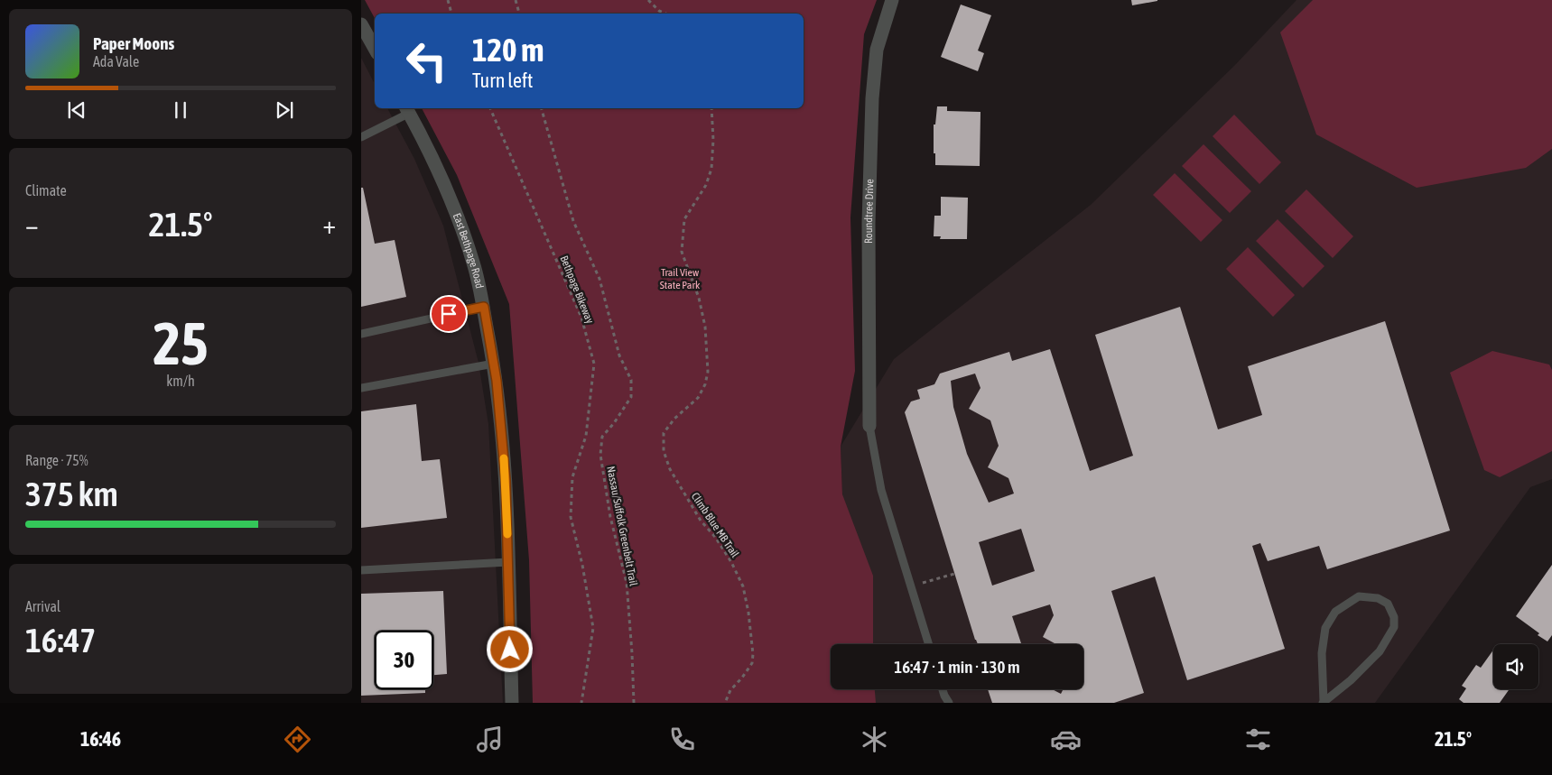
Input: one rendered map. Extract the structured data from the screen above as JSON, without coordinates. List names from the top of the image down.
{
  "streets": {
    "street": ["Roundtree Drive", "East Bethpage Road"],
    "path": ["Bethpage Bikeway", "Climb Blue MB Trail", "Nassau/Suffolk Greenbelt Trail"]
  },
  "parks": ["Trail View State Park"],
  "page": {
    "turn": ["120 m", "Turn left"],
    "song": ["Paper Moons", "Ada Vale"],
    "tile": [
      "Climate",
      ["25", "km/h"],
      ["Range · 75%", "375 km"],
      ["Arrival", "16:47"]
    ],
    "heat": ["−", "21.5°", "+"],
    "limit": "30",
    "trip": "16:47 · 1 min · 130 m",
    "tabs": ["16:46", "21.5°"]
  }
}
